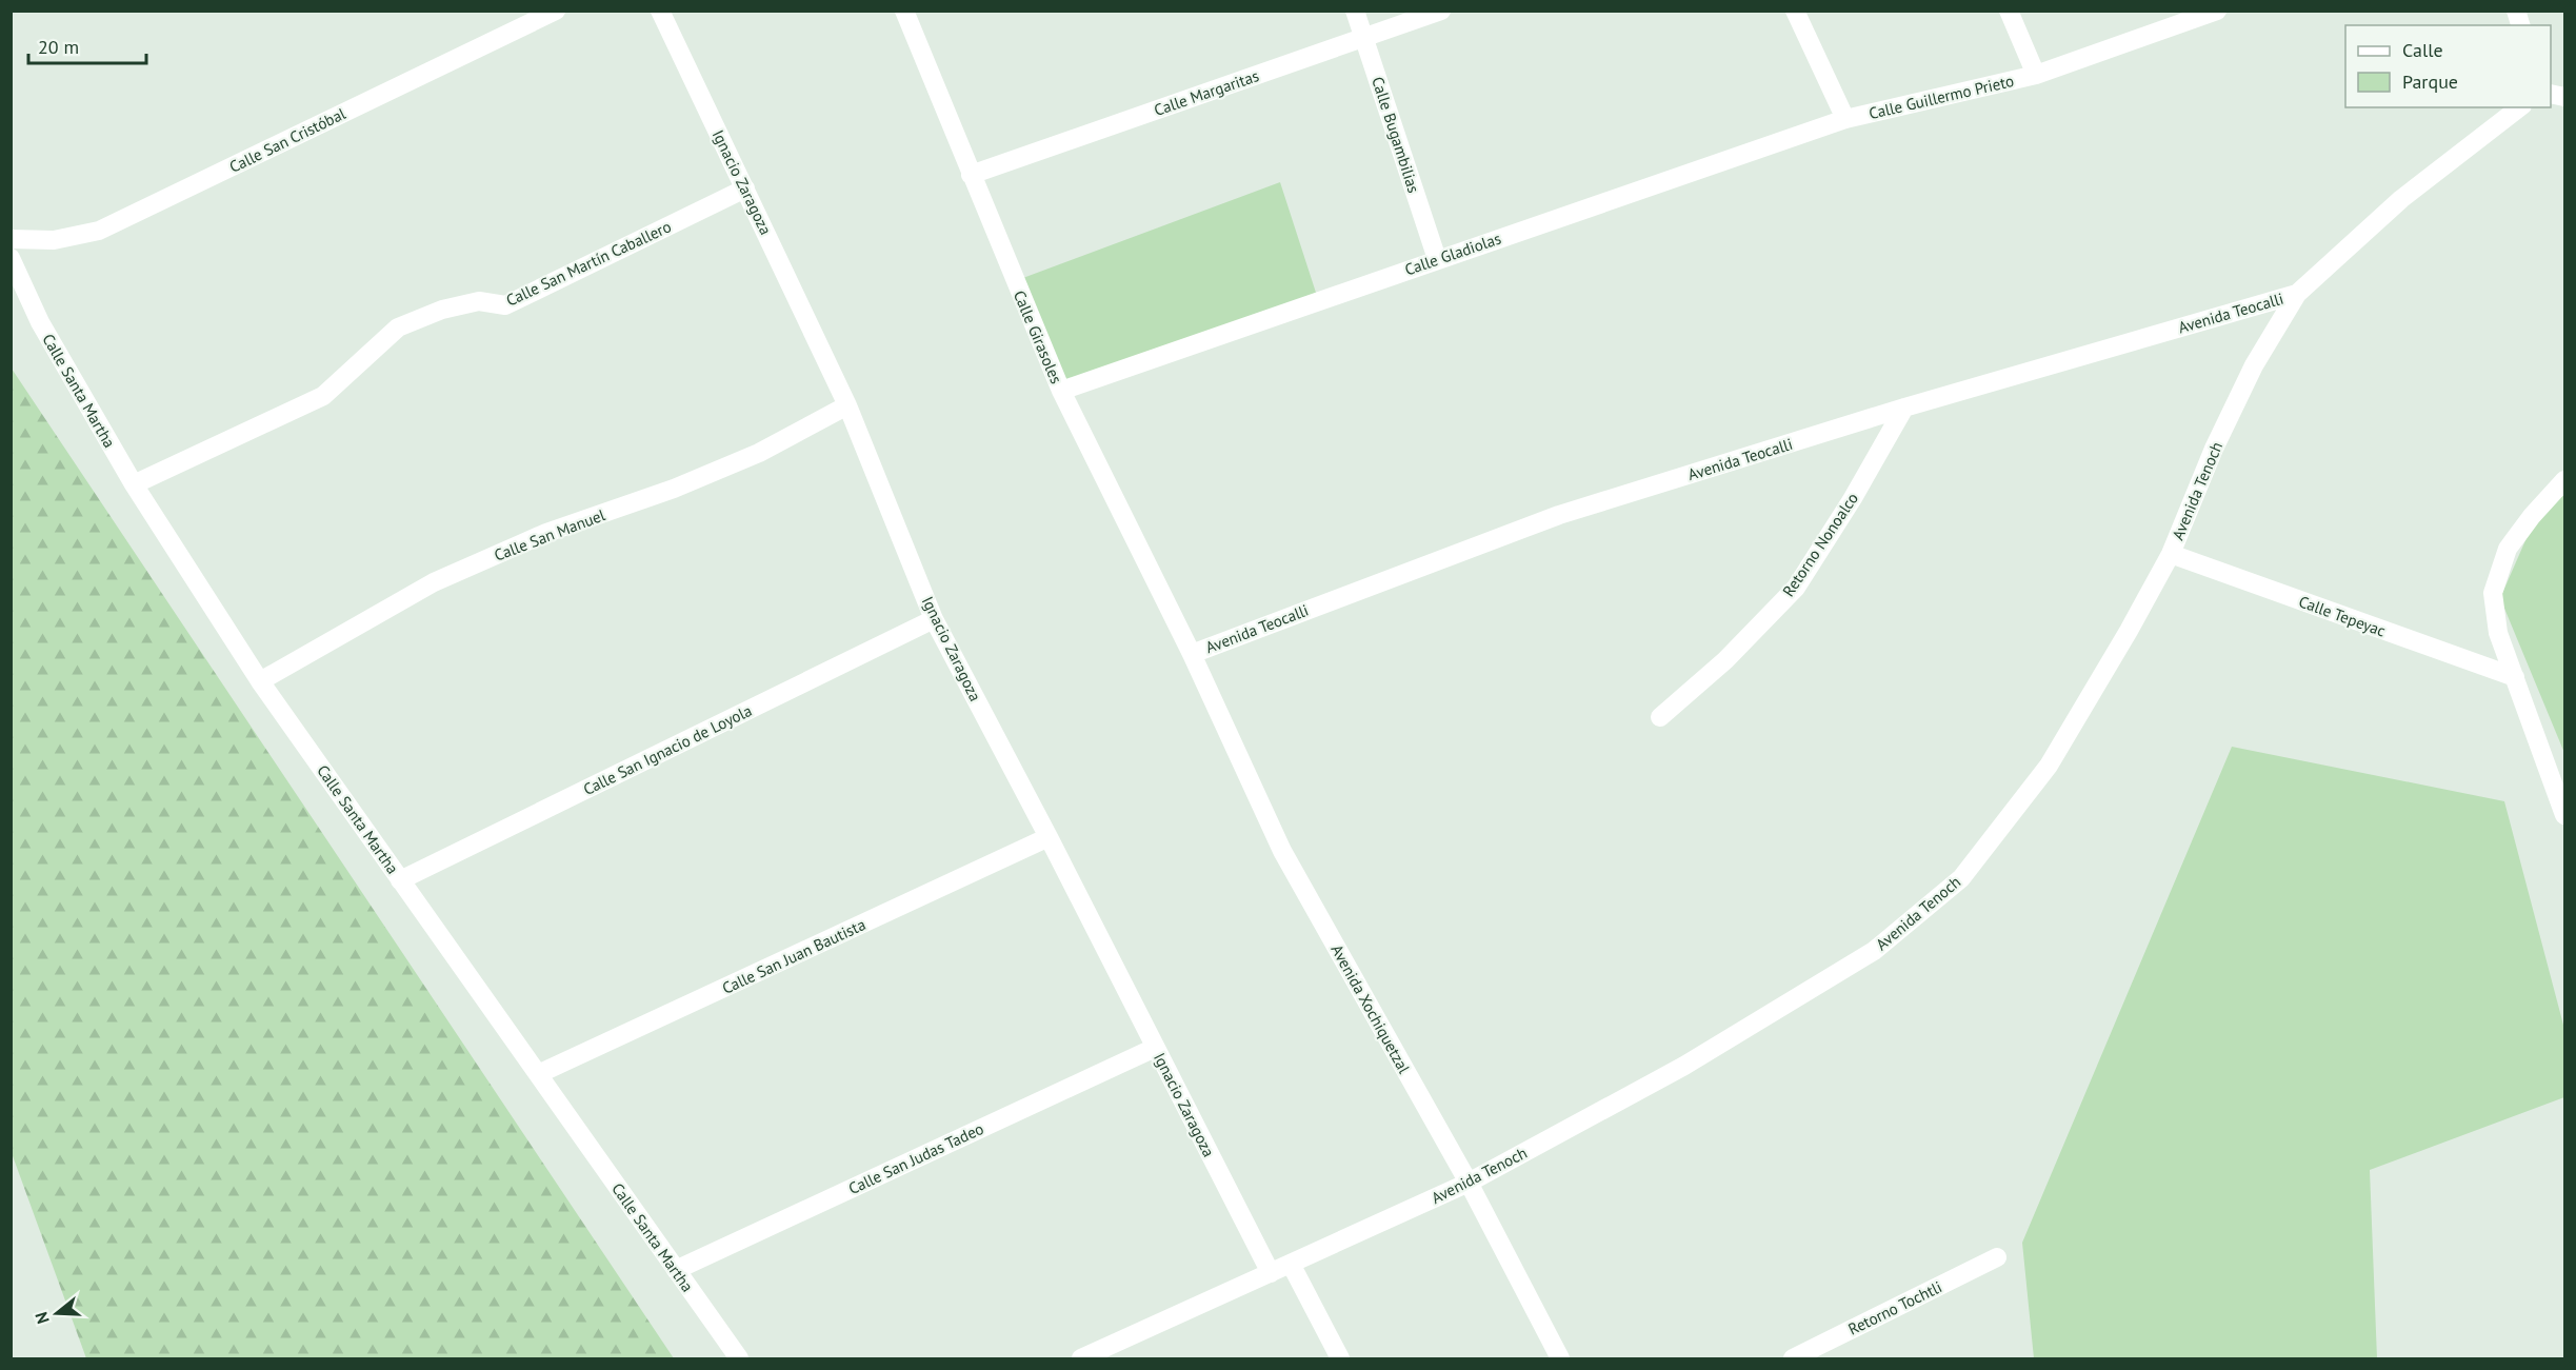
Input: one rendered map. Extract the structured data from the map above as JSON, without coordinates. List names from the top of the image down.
{
  "streets": {
    "street": [
      "Calle Margaritas",
      "Calle Guillermo Prieto",
      "Calle Bugambilias",
      "Calle San Cristóbal",
      "Ignacio Zaragoza",
      "Calle Gladiolas",
      "Calle San Martín Caballero",
      "Avenida Teocalli",
      "Calle Girasoles",
      "Calle Santa Martha",
      "Avenida Tenoch",
      "Calle San Manuel",
      "Retorno Nonoalco",
      "Calle Tepeyac",
      "Calle San Ignacio de Loyola",
      "Calle San Juan Bautista",
      "Avenida Xochiquetzal",
      "Calle San Judas Tadeo",
      "Retorno Tochtli"
    ]
  },
  "crossings": [
    ["Calle Margaritas", "Calle Bugambilias"],
    ["Calle Margaritas", "Calle Girasoles"],
    ["Calle Guillermo Prieto", "Calle Gladiolas"],
    ["Calle Bugambilias", "Calle Gladiolas"],
    ["Ignacio Zaragoza", "Calle San Martín Caballero"],
    ["Ignacio Zaragoza", "Avenida Tenoch"],
    ["Ignacio Zaragoza", "Calle San Manuel"],
    ["Ignacio Zaragoza", "Calle San Ignacio de Loyola"],
    ["Ignacio Zaragoza", "Calle San Juan Bautista"],
    ["Ignacio Zaragoza", "Calle San Judas Tadeo"],
    ["Calle Gladiolas", "Calle Girasoles"],
    ["Calle San Martín Caballero", "Calle Santa Martha"],
    ["Avenida Teocalli", "Calle Girasoles"],
    ["Avenida Teocalli", "Avenida Tenoch"],
    ["Avenida Teocalli", "Retorno Nonoalco"],
    ["Avenida Teocalli", "Avenida Xochiquetzal"],
    ["Calle Girasoles", "Avenida Xochiquetzal"],
    ["Calle Santa Martha", "Calle San Manuel"],
    ["Calle Santa Martha", "Calle San Ignacio de Loyola"],
    ["Calle Santa Martha", "Calle San Juan Bautista"],
    ["Calle Santa Martha", "Calle San Judas Tadeo"],
    ["Avenida Tenoch", "Calle Tepeyac"],
    ["Avenida Tenoch", "Avenida Xochiquetzal"]
  ],
  "legend": ["Calle", "Parque"],
  "scale_bar": "20 m",
  "north": "left"
}
